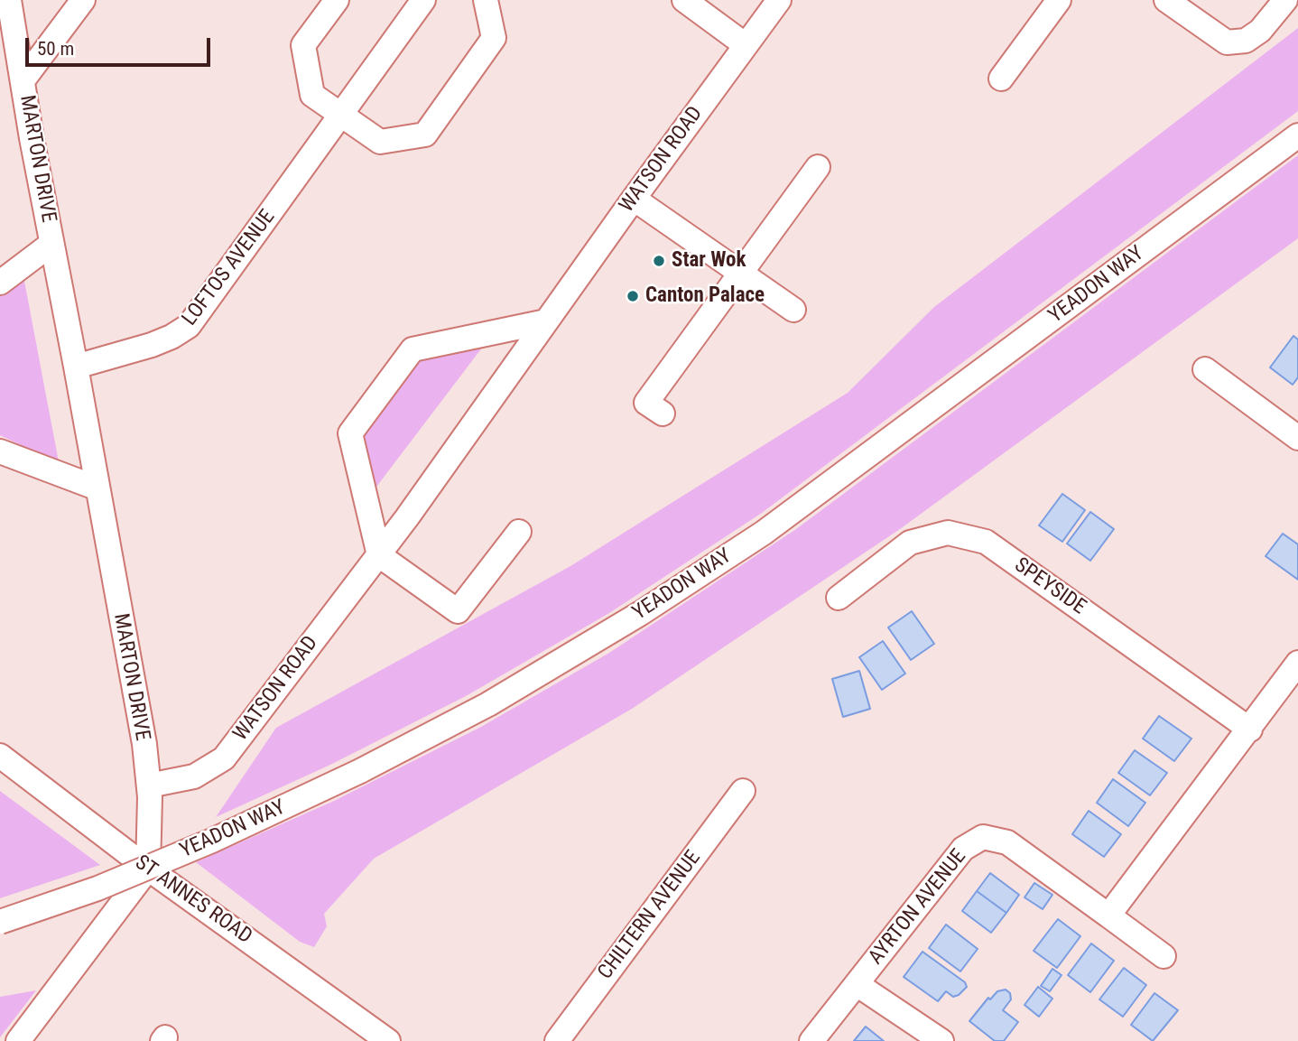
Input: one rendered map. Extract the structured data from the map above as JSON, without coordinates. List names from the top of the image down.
{
  "streets": {
    "street": [
      "MARTON DRIVE",
      "WATSON ROAD",
      "LOFTOS AVENUE",
      "YEADON WAY",
      "SPEYSIDE",
      "ST ANNES ROAD",
      "AYRTON AVENUE",
      "CHILTERN AVENUE"
    ]
  },
  "crossings": [
    ["MARTON DRIVE", "WATSON ROAD"],
    ["MARTON DRIVE", "LOFTOS AVENUE"],
    ["MARTON DRIVE", "ST ANNES ROAD"]
  ],
  "places": ["Star Wok", "Canton Palace"],
  "scale_bar": "50 m"
}
